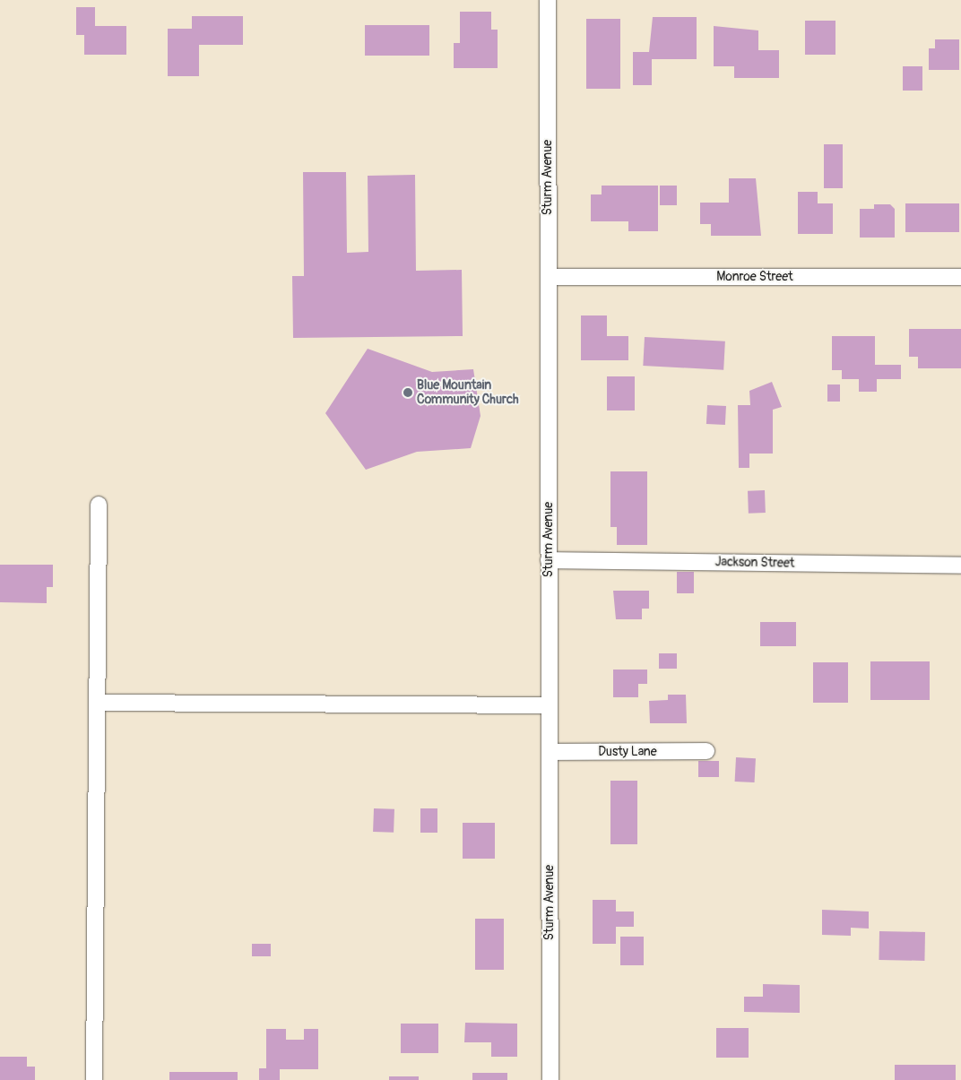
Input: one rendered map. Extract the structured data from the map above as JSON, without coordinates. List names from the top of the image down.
{
  "streets": {
    "street": [
      "Sturm Avenue",
      "Monroe Street",
      "Jackson Street",
      "Dusty Lane"
    ]
  },
  "crossings": [
    ["Sturm Avenue", "Monroe Street"],
    ["Sturm Avenue", "Jackson Street"],
    ["Sturm Avenue", "Dusty Lane"]
  ],
  "places": ["Blue Mountain Community Church"]
}
